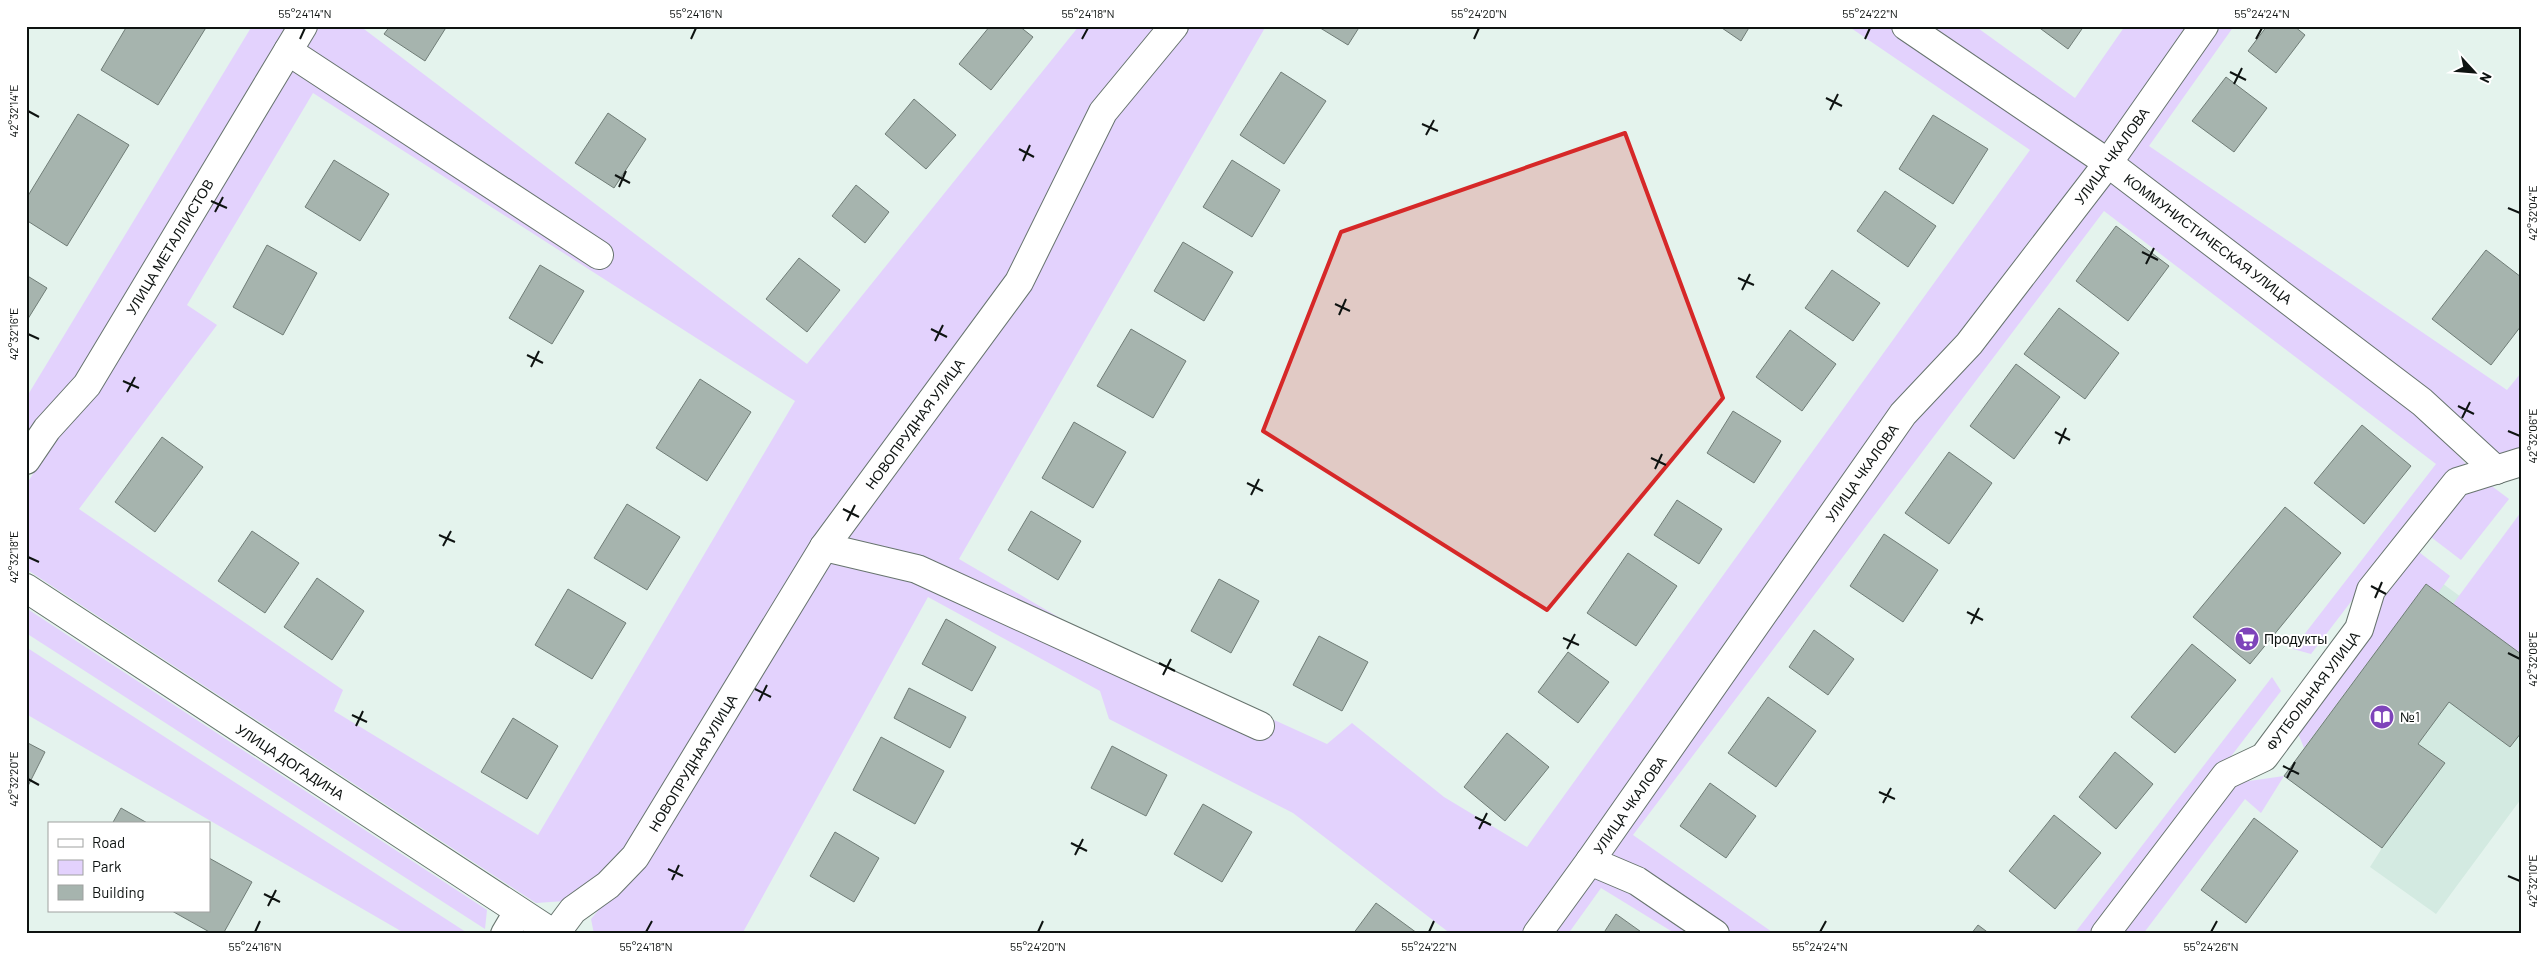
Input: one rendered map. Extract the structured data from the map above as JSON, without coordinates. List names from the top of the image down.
{
  "streets": {
    "street": [
      "УЛИЦА ЧКАЛОВА",
      "КОММУНИСТИЧЕСКАЯ УЛИЦА",
      "УЛИЦА МЕТАЛЛИСТОВ",
      "НОВОПРУДНАЯ УЛИЦА",
      "ФУТБОЛЬНАЯ УЛИЦА",
      "УЛИЦА ДОГАДИНА"
    ]
  },
  "crossings": [
    ["УЛИЦА ЧКАЛОВА", "КОММУНИСТИЧЕСКАЯ УЛИЦА"],
    ["КОММУНИСТИЧЕСКАЯ УЛИЦА", "ФУТБОЛЬНАЯ УЛИЦА"],
    ["НОВОПРУДНАЯ УЛИЦА", "УЛИЦА ДОГАДИНА"]
  ],
  "places": {
    "supermarket": ["Продукты"],
    "library": ["№1"]
  },
  "legend": ["Road", "Park", "Building"],
  "north": "bottom right",
  "coordinates": [
    "55°24'14\"N",
    "55°24'16\"N",
    "55°24'18\"N",
    "55°24'20\"N",
    "55°24'22\"N",
    "55°24'24\"N",
    "42°32'14\"E",
    "42°32'04\"E",
    "42°32'16\"E",
    "42°32'06\"E",
    "42°32'18\"E",
    "42°32'08\"E",
    "42°32'20\"E",
    "42°32'10\"E",
    "55°24'26\"N"
  ]
}
